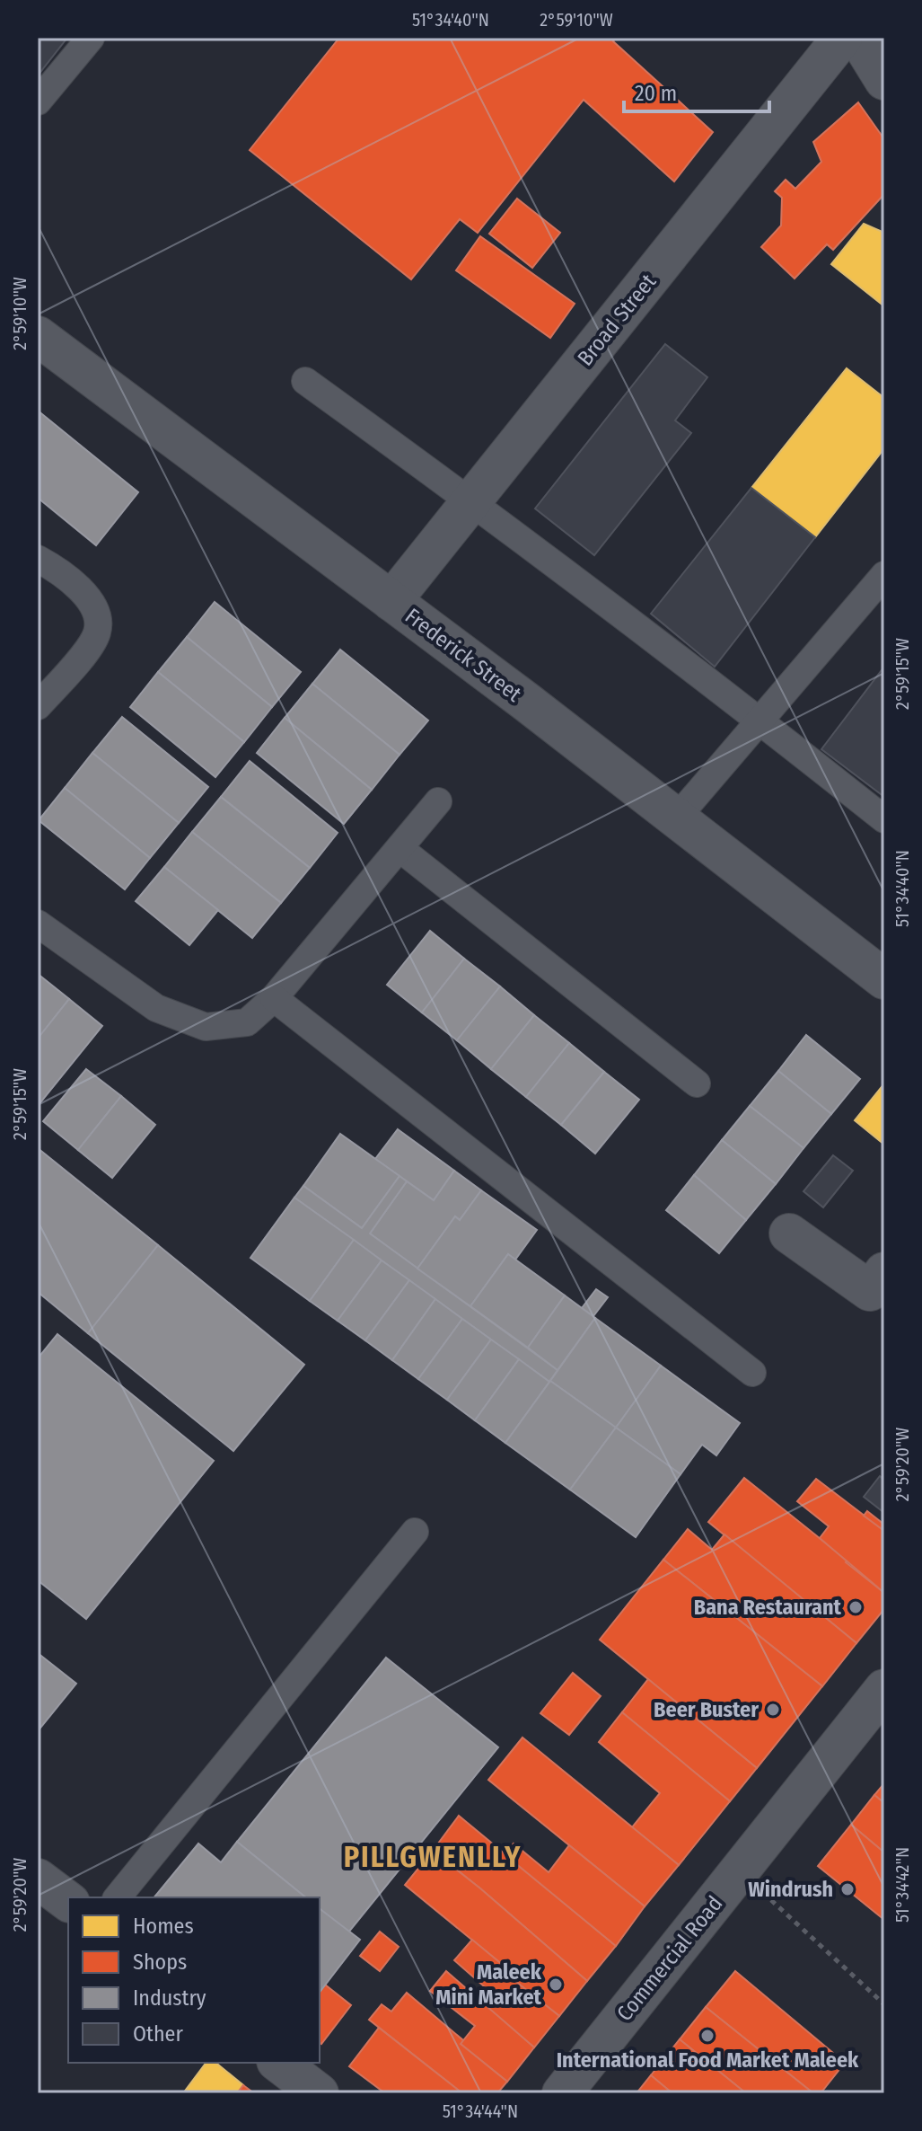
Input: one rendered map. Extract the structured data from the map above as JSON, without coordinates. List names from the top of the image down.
{
  "streets": {
    "street": ["Broad Street", "Frederick Street", "Commercial Road"]
  },
  "crossings": [
    ["Broad Street", "Frederick Street"]
  ],
  "districts": ["PILLGWENLLY"],
  "places": [
    "Bana Restaurant",
    "Beer Buster",
    "Windrush",
    "Maleek Mini Market",
    "International Food Market Maleek"
  ],
  "legend": [
    "Homes",
    "Shops",
    "Industry",
    "Other"
  ],
  "scale_bar": "20 m",
  "coordinates": [
    "51°34'40\"N",
    "2°59'10\"W",
    "2°59'15\"W",
    "2°59'20\"W",
    "51°34'42\"N",
    "51°34'44\"N"
  ]
}
